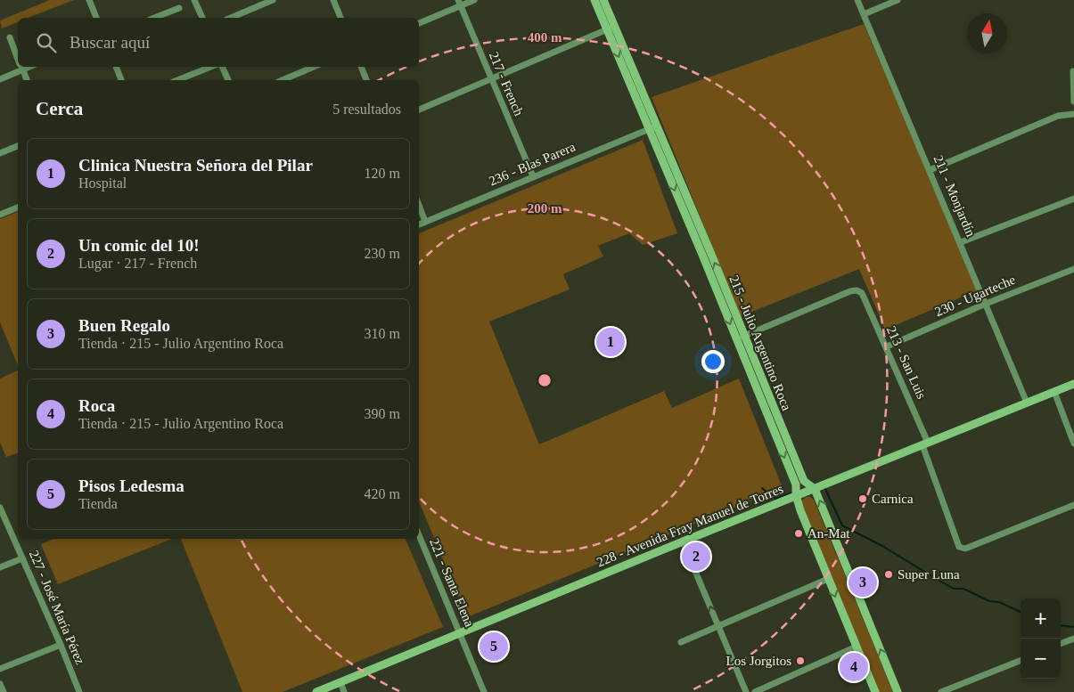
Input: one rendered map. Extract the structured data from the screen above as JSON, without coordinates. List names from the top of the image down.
{
  "streets": {
    "street": [
      "217 - French",
      "236 - Blas Parera",
      "211 - Monjardín",
      "230 - Ugarteche",
      "215 - Julio Argentino Roca",
      "213 - San Luis",
      "228 - Avenida Fray Manuel de Torres",
      "221 - Santa Elena",
      "227 - José María Pérez"
    ]
  },
  "crossings": [
    ["217 - French", "236 - Blas Parera"],
    ["236 - Blas Parera", "215 - Julio Argentino Roca"],
    ["211 - Monjardín", "230 - Ugarteche"],
    ["211 - Monjardín", "228 - Avenida Fray Manuel de Torres"],
    ["230 - Ugarteche", "213 - San Luis"],
    ["215 - Julio Argentino Roca", "213 - San Luis"],
    ["215 - Julio Argentino Roca", "228 - Avenida Fray Manuel de Torres"],
    ["213 - San Luis", "228 - Avenida Fray Manuel de Torres"],
    ["228 - Avenida Fray Manuel de Torres", "221 - Santa Elena"]
  ],
  "places": [
    "Carnica",
    "An-Mat",
    "Super Luna",
    "Los Jorgitos"
  ],
  "north": "top",
  "page": {
    "search": "Buscar aquí",
    "heading": ["Cerca", "5 resultados"],
    "list": [
      {
        "mark": "1",
        "name": "Clinica Nuestra Señora del Pilar",
        "note": "Hospital",
        "value": "120 m"
      },
      {
        "mark": "2",
        "name": "Un comic del 10!",
        "note": "Lugar · 217 - French",
        "value": "230 m"
      },
      {
        "mark": "3",
        "name": "Buen Regalo",
        "note": "Tienda · 215 - Julio Argentino Roca",
        "value": "310 m"
      },
      {
        "mark": "4",
        "name": "Roca",
        "note": "Tienda · 215 - Julio Argentino Roca",
        "value": "390 m"
      },
      {
        "mark": "5",
        "name": "Pisos Ledesma",
        "note": "Tienda",
        "value": "420 m"
      }
    ],
    "pins": [
      "1",
      "2",
      "3",
      "5",
      "4"
    ],
    "map_buttons": ["+", "−"]
  },
  "rings": ["400 m", "200 m"]
}
